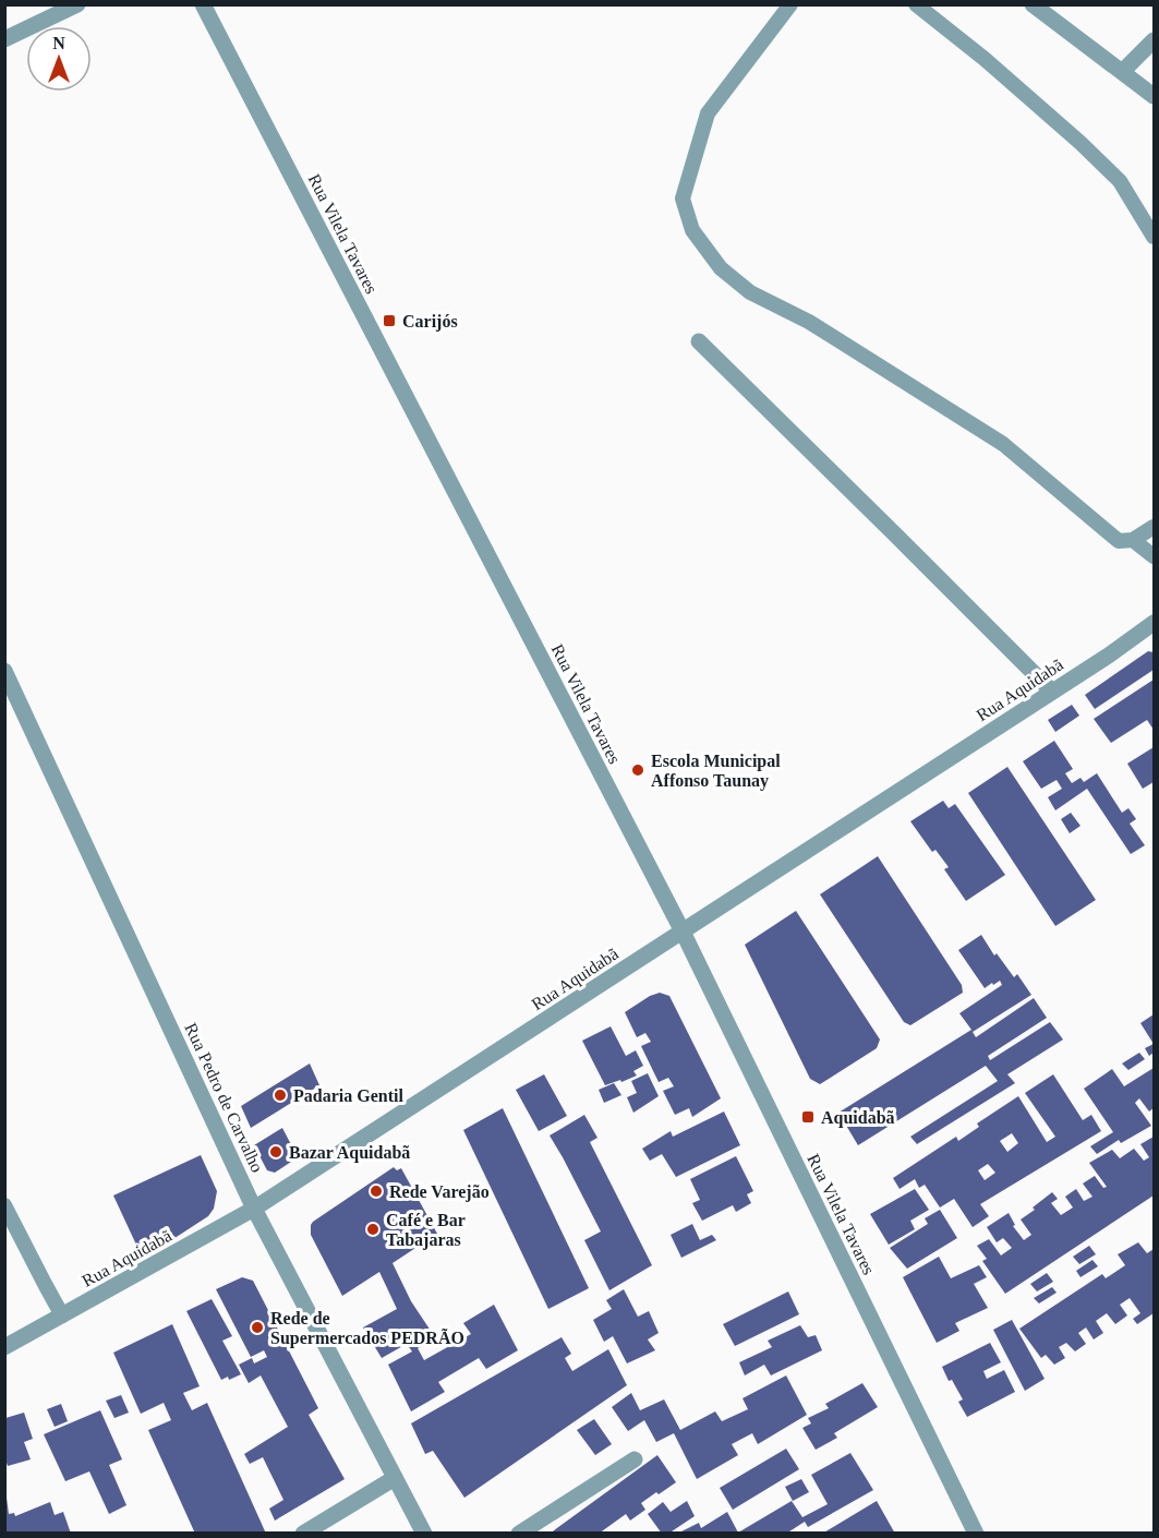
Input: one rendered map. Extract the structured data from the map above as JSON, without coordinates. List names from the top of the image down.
{
  "streets": {
    "street": ["Rua Vilela Tavares", "Rua Aquidabã", "Rua Pedro de Carvalho"]
  },
  "crossings": [
    ["Rua Vilela Tavares", "Rua Aquidabã"],
    ["Rua Aquidabã", "Rua Pedro de Carvalho"]
  ],
  "places": {
    "transit": ["Carijós", "Aquidabã"],
    "other": [
      "Escola Municipal Affonso Taunay",
      "Padaria Gentil",
      "Bazar Aquidabã",
      "Rede Varejão",
      "Café e Bar Tabajaras",
      "Rede de Supermercados PEDRÃO"
    ]
  },
  "north": "top"
}
